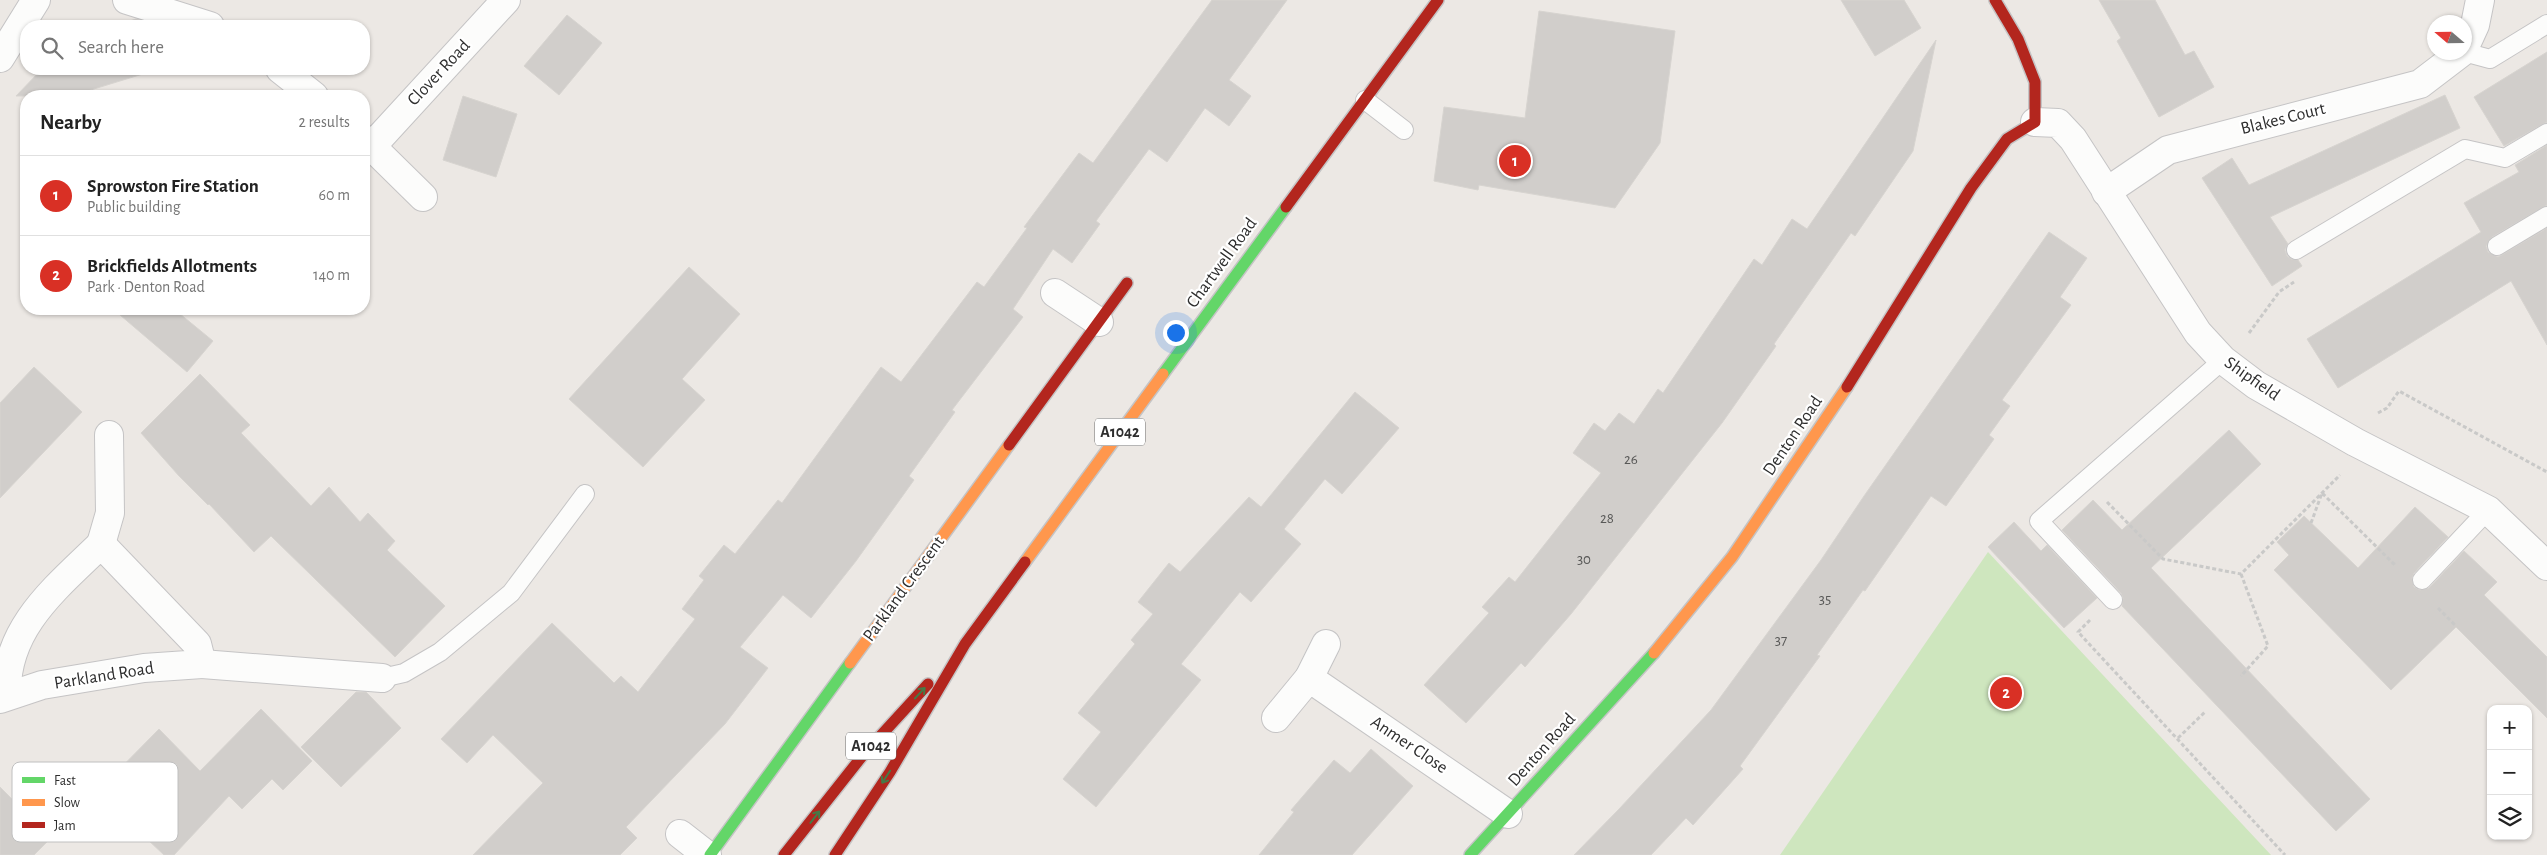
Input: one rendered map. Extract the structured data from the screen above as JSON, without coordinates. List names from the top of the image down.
{
  "streets": {
    "main road": [
      "Chartwell Road",
      "A1042",
      "Denton Road",
      "Parkland Crescent"
    ],
    "street": [
      "Clover Road",
      "Blakes Court",
      "Shipfield",
      "Parkland Road",
      "Anmer Close"
    ]
  },
  "crossings": [
    ["Blakes Court", "Shipfield"],
    ["Shipfield", "Denton Road"],
    ["Denton Road", "Anmer Close"]
  ],
  "house_numbers": [
    "26",
    "28",
    "30",
    "35",
    "37"
  ],
  "legend": ["Fast", "Slow", "Jam"],
  "north": "left",
  "page": {
    "search": "Search here",
    "heading": ["Nearby", "2 results"],
    "pins": ["1", "2"],
    "list": [
      {
        "mark": "1",
        "name": "Sprowston Fire Station",
        "note": "Public building",
        "value": "60 m"
      },
      {
        "mark": "2",
        "name": "Brickfields Allotments",
        "note": "Park · Denton Road",
        "value": "140 m"
      }
    ],
    "map_buttons": ["+", "−"]
  }
}
